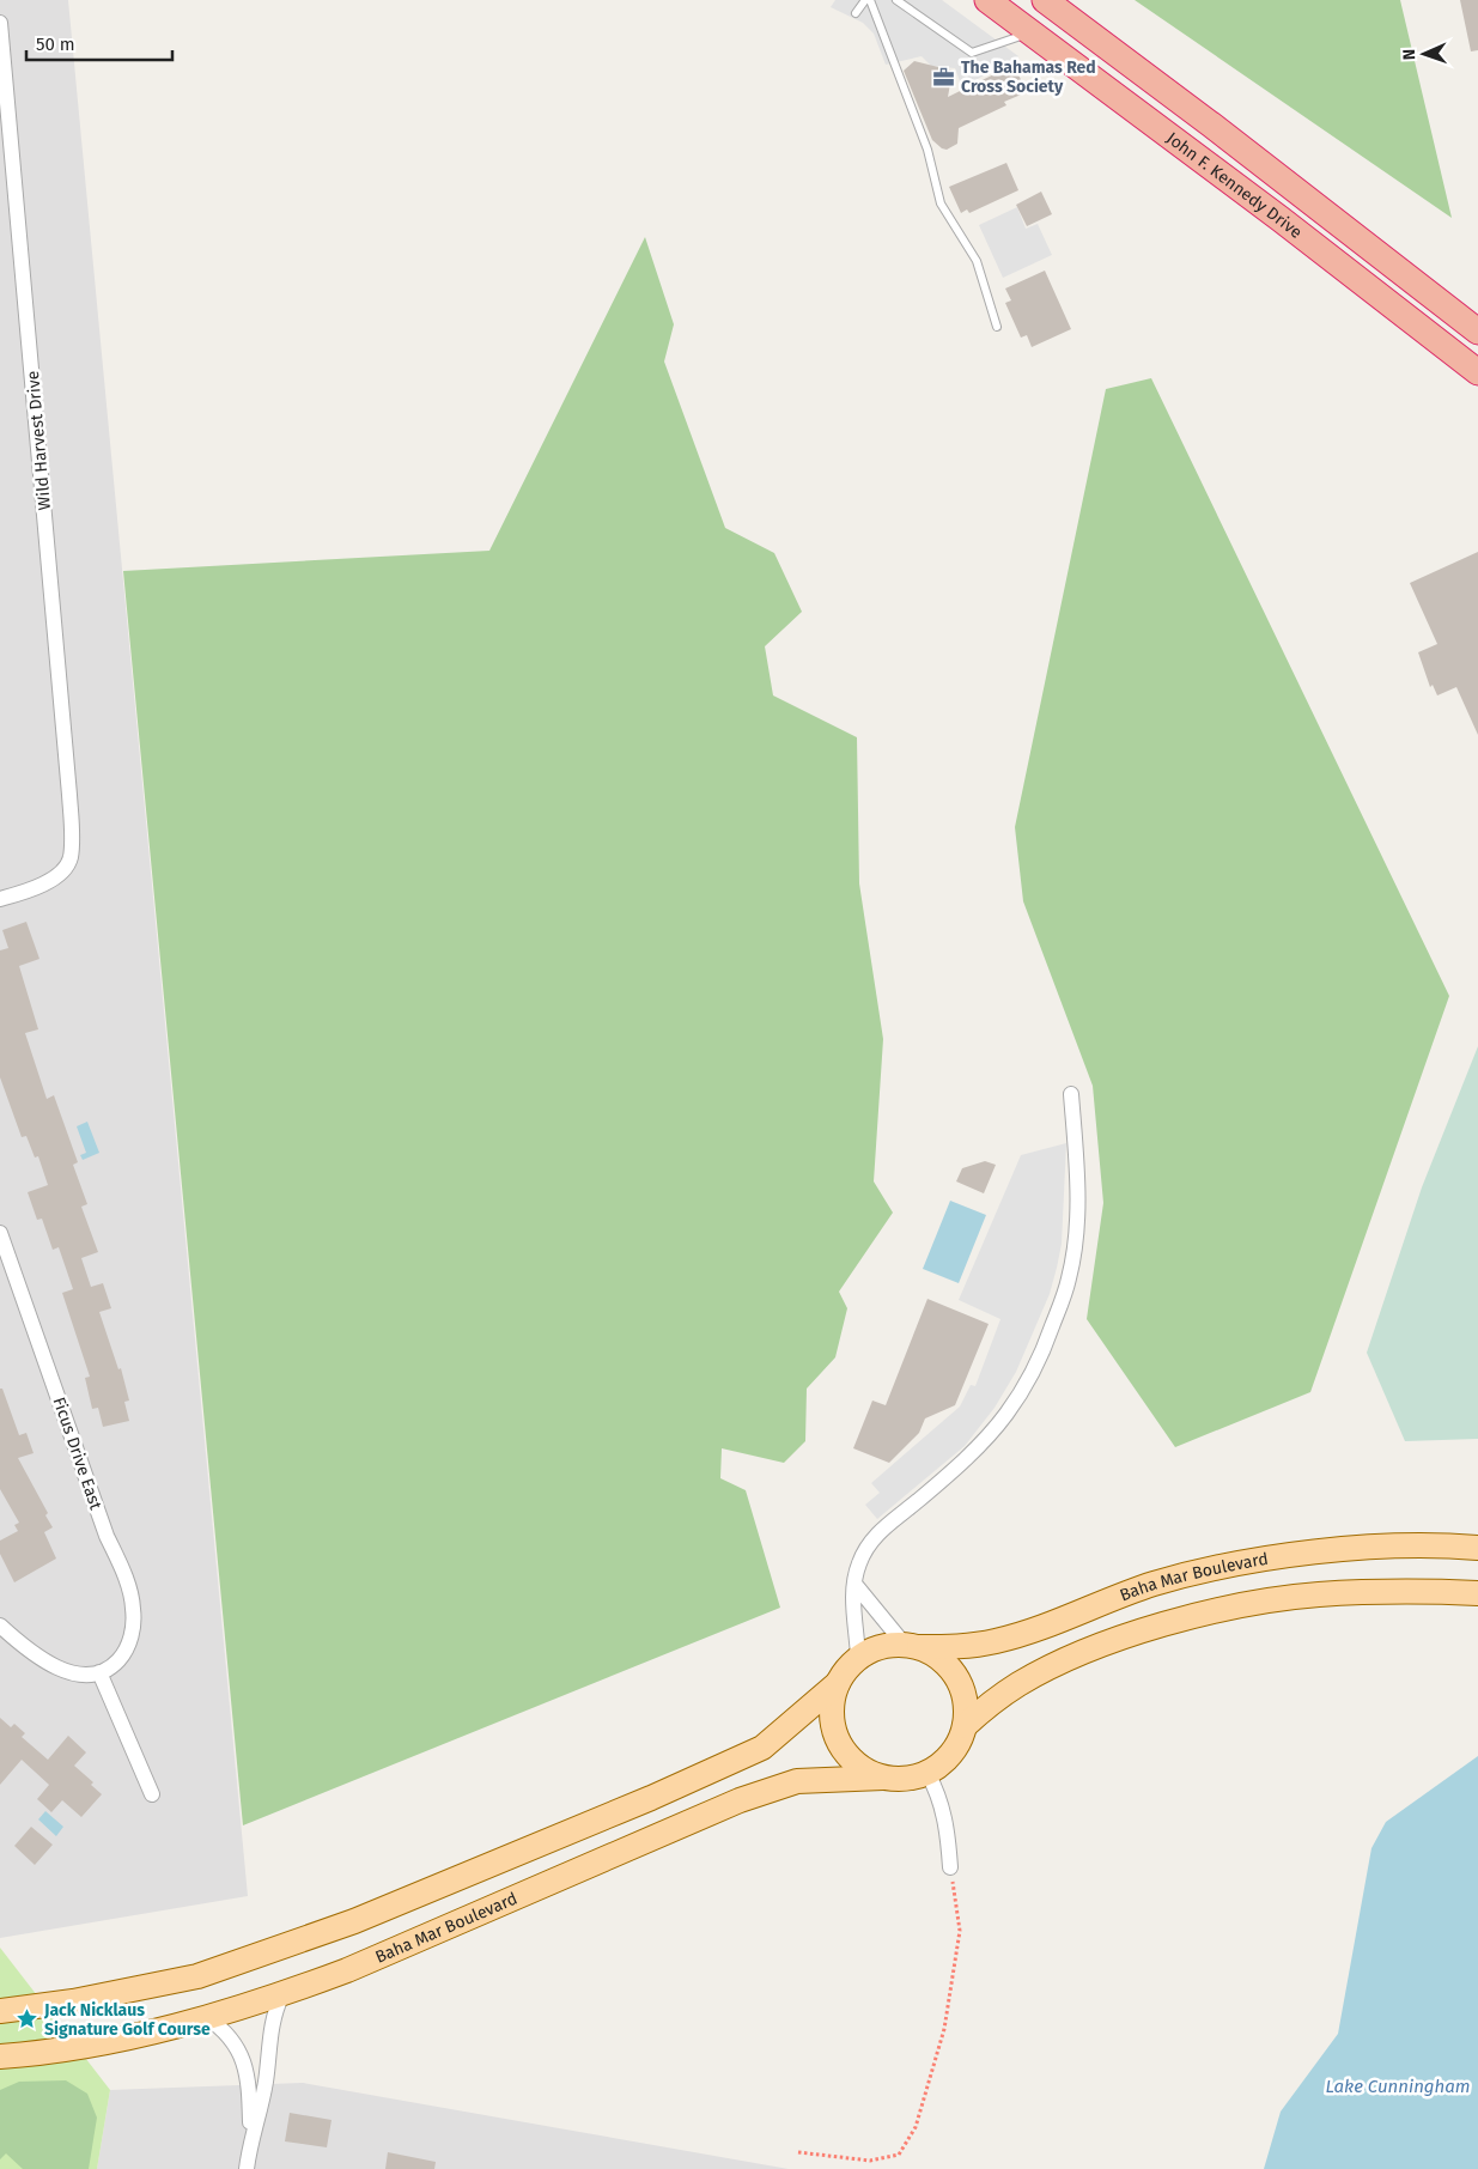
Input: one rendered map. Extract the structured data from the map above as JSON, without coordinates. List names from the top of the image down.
{
  "streets": {
    "highway": ["John F. Kennedy Drive"],
    "main road": ["Baha Mar Boulevard"],
    "street": ["Wild Harvest Drive", "Ficus Drive East"]
  },
  "water": ["Lake Cunningham"],
  "places": {
    "office": ["The Bahamas Red Cross Society"],
    "place": ["Jack Nicklaus Signature Golf Course"]
  },
  "scale_bar": "50 m",
  "north": "left"
}
